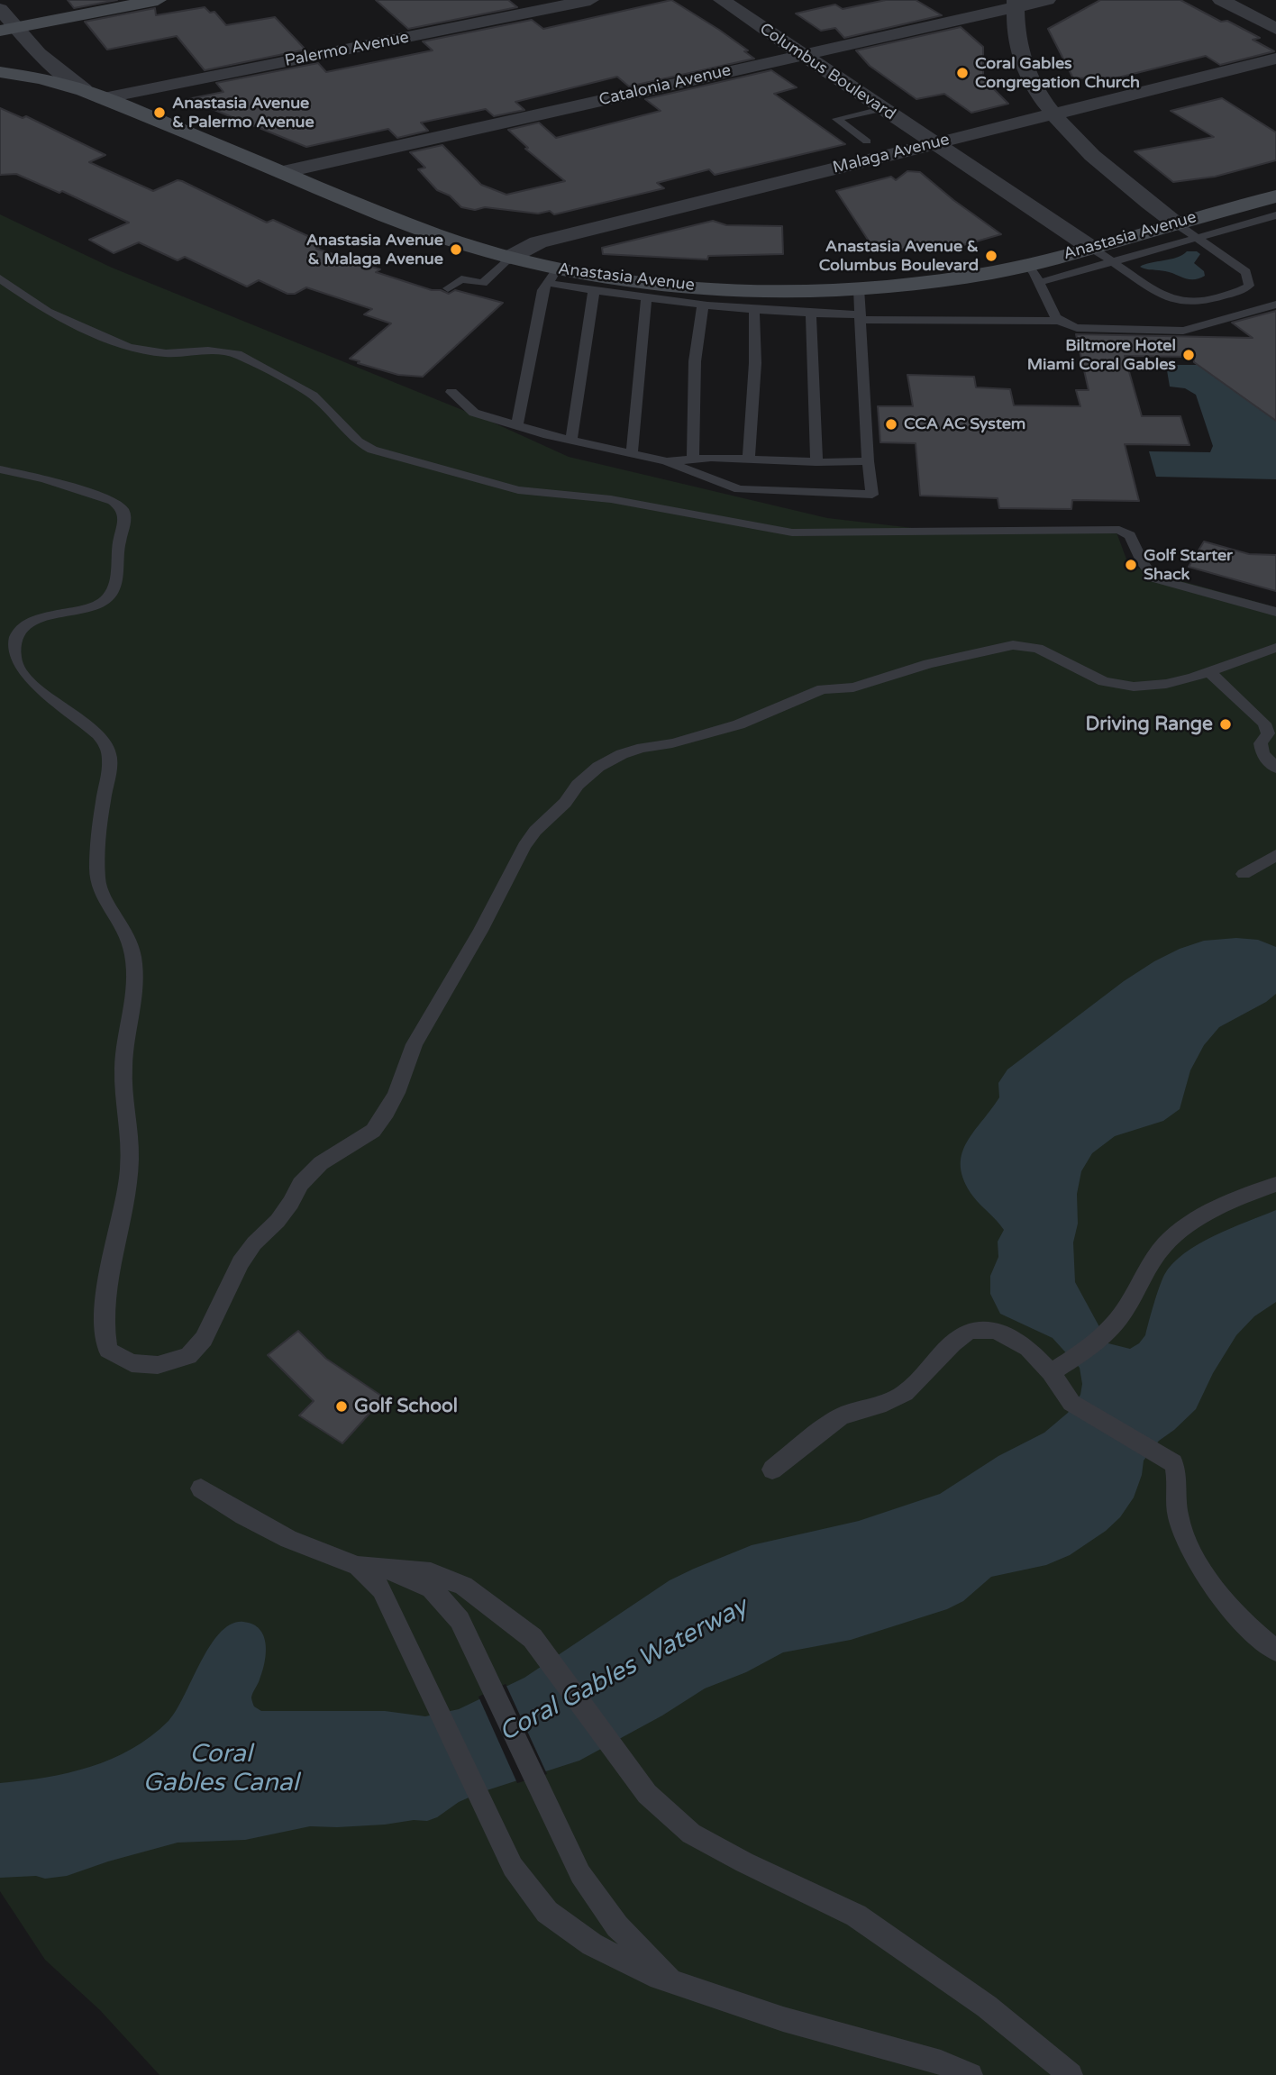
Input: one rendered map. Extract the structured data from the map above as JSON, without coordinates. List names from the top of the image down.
{
  "streets": {
    "street": [
      "Palermo Avenue",
      "Columbus Boulevard",
      "Catalonia Avenue",
      "Malaga Avenue",
      "Anastasia Avenue"
    ]
  },
  "crossings": [
    ["Palermo Avenue", "Anastasia Avenue"],
    ["Columbus Boulevard", "Catalonia Avenue"],
    ["Columbus Boulevard", "Malaga Avenue"],
    ["Columbus Boulevard", "Anastasia Avenue"],
    ["Catalonia Avenue", "Anastasia Avenue"],
    ["Malaga Avenue", "Anastasia Avenue"]
  ],
  "water": ["Coral Gables Waterway", "Coral Gables Canal"],
  "places": [
    "Coral Gables Congregation Church",
    "Anastasia Avenue & Palermo Avenue",
    "Anastasia Avenue & Malaga Avenue",
    "Anastasia Avenue & Columbus Boulevard",
    "Biltmore Hotel Miami Coral Gables",
    "CCA AC System",
    "Golf Starter Shack",
    "Driving Range",
    "Golf School"
  ]
}
